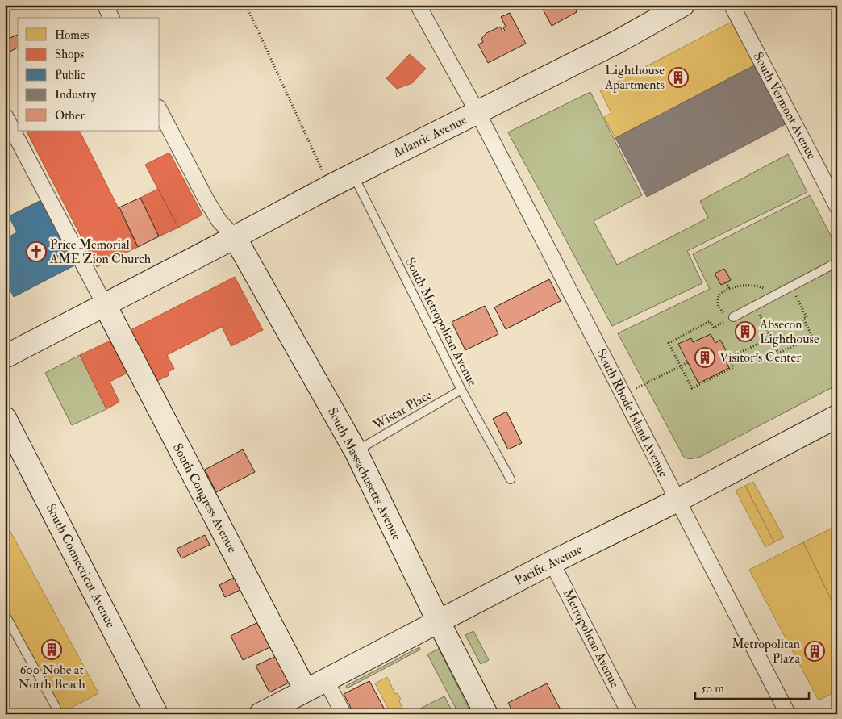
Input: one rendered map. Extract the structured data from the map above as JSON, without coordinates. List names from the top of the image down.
{
  "streets": {
    "street": [
      "South Vermont Avenue",
      "Atlantic Avenue",
      "South Rhode Island Avenue",
      "South Massachusetts Avenue",
      "South Congress Avenue",
      "Pacific Avenue",
      "South Connecticut Avenue",
      "Metropolitan Avenue"
    ],
    "lane": ["South Metropolitan Avenue", "Wistar Place"]
  },
  "crossings": [
    ["Atlantic Avenue", "South Metropolitan Avenue"],
    ["Atlantic Avenue", "South Rhode Island Avenue"],
    ["Atlantic Avenue", "South Massachusetts Avenue"],
    ["Atlantic Avenue", "South Congress Avenue"],
    ["South Metropolitan Avenue", "Wistar Place"],
    ["Wistar Place", "South Massachusetts Avenue"],
    ["South Rhode Island Avenue", "Pacific Avenue"],
    ["South Massachusetts Avenue", "Pacific Avenue"],
    ["South Congress Avenue", "Pacific Avenue"],
    ["Pacific Avenue", "Metropolitan Avenue"]
  ],
  "places": {
    "building": [
      "Lighthouse Apartments",
      "Absecon Lighthouse",
      "Visitor’s Center",
      "600 Nobe at North Beach",
      "Metropolitan Plaza"
    ],
    "church": ["Price Memorial AME Zion Church"]
  },
  "legend": [
    "Homes",
    "Shops",
    "Public",
    "Industry",
    "Other"
  ],
  "scale_bar": "50 m"
}
